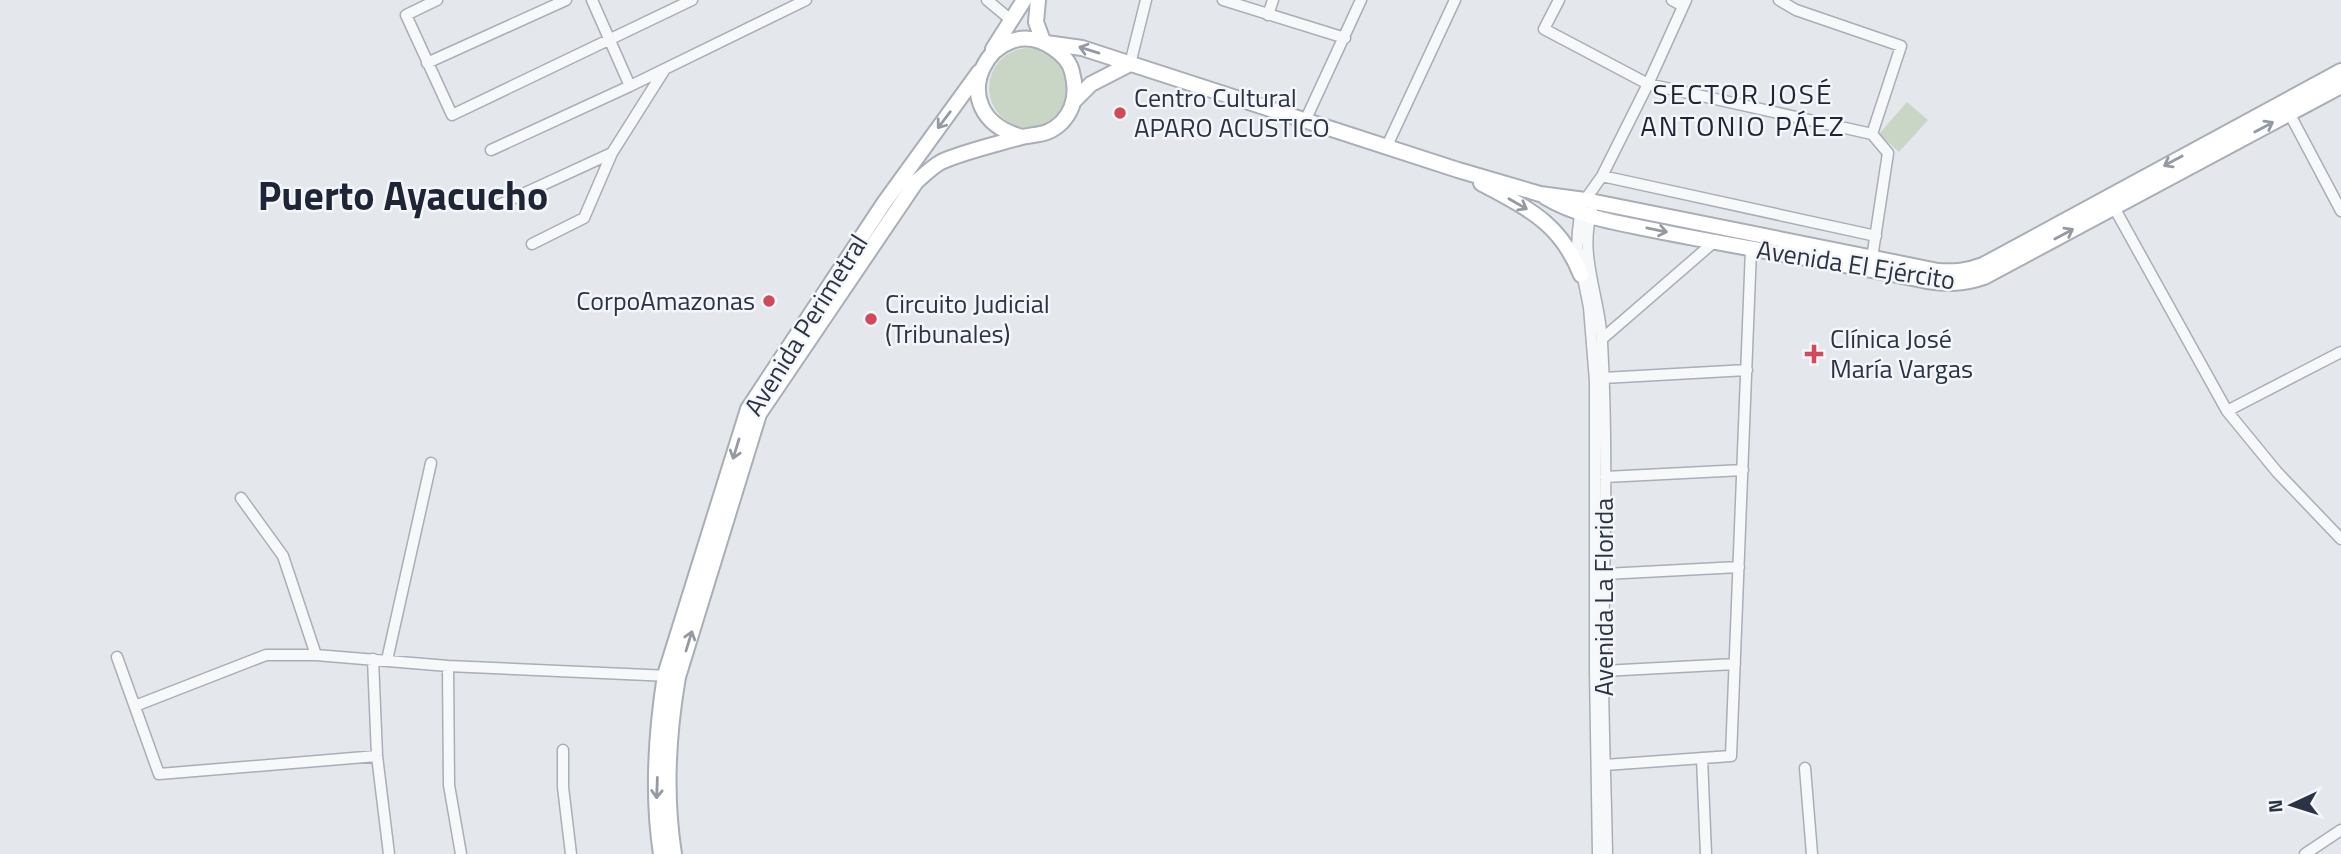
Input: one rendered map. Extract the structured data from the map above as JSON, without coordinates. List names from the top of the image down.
{
  "streets": {
    "street": ["Avenida El Ejército", "Avenida Perimetral", "Avenida La Florida"]
  },
  "crossings": [
    ["Avenida El Ejército", "Avenida Perimetral"],
    ["Avenida El Ejército", "Avenida La Florida"]
  ],
  "districts": ["SECTOR JOSÉ ANTONIO PÁEZ", "Puerto Ayacucho"],
  "places": {
    "other": ["Centro Cultural APARO ACUSTICO", "CorpoAmazonas", "Circuito Judicial (Tribunales)"],
    "health": ["Clínica José María Vargas"]
  },
  "north": "left"
}
